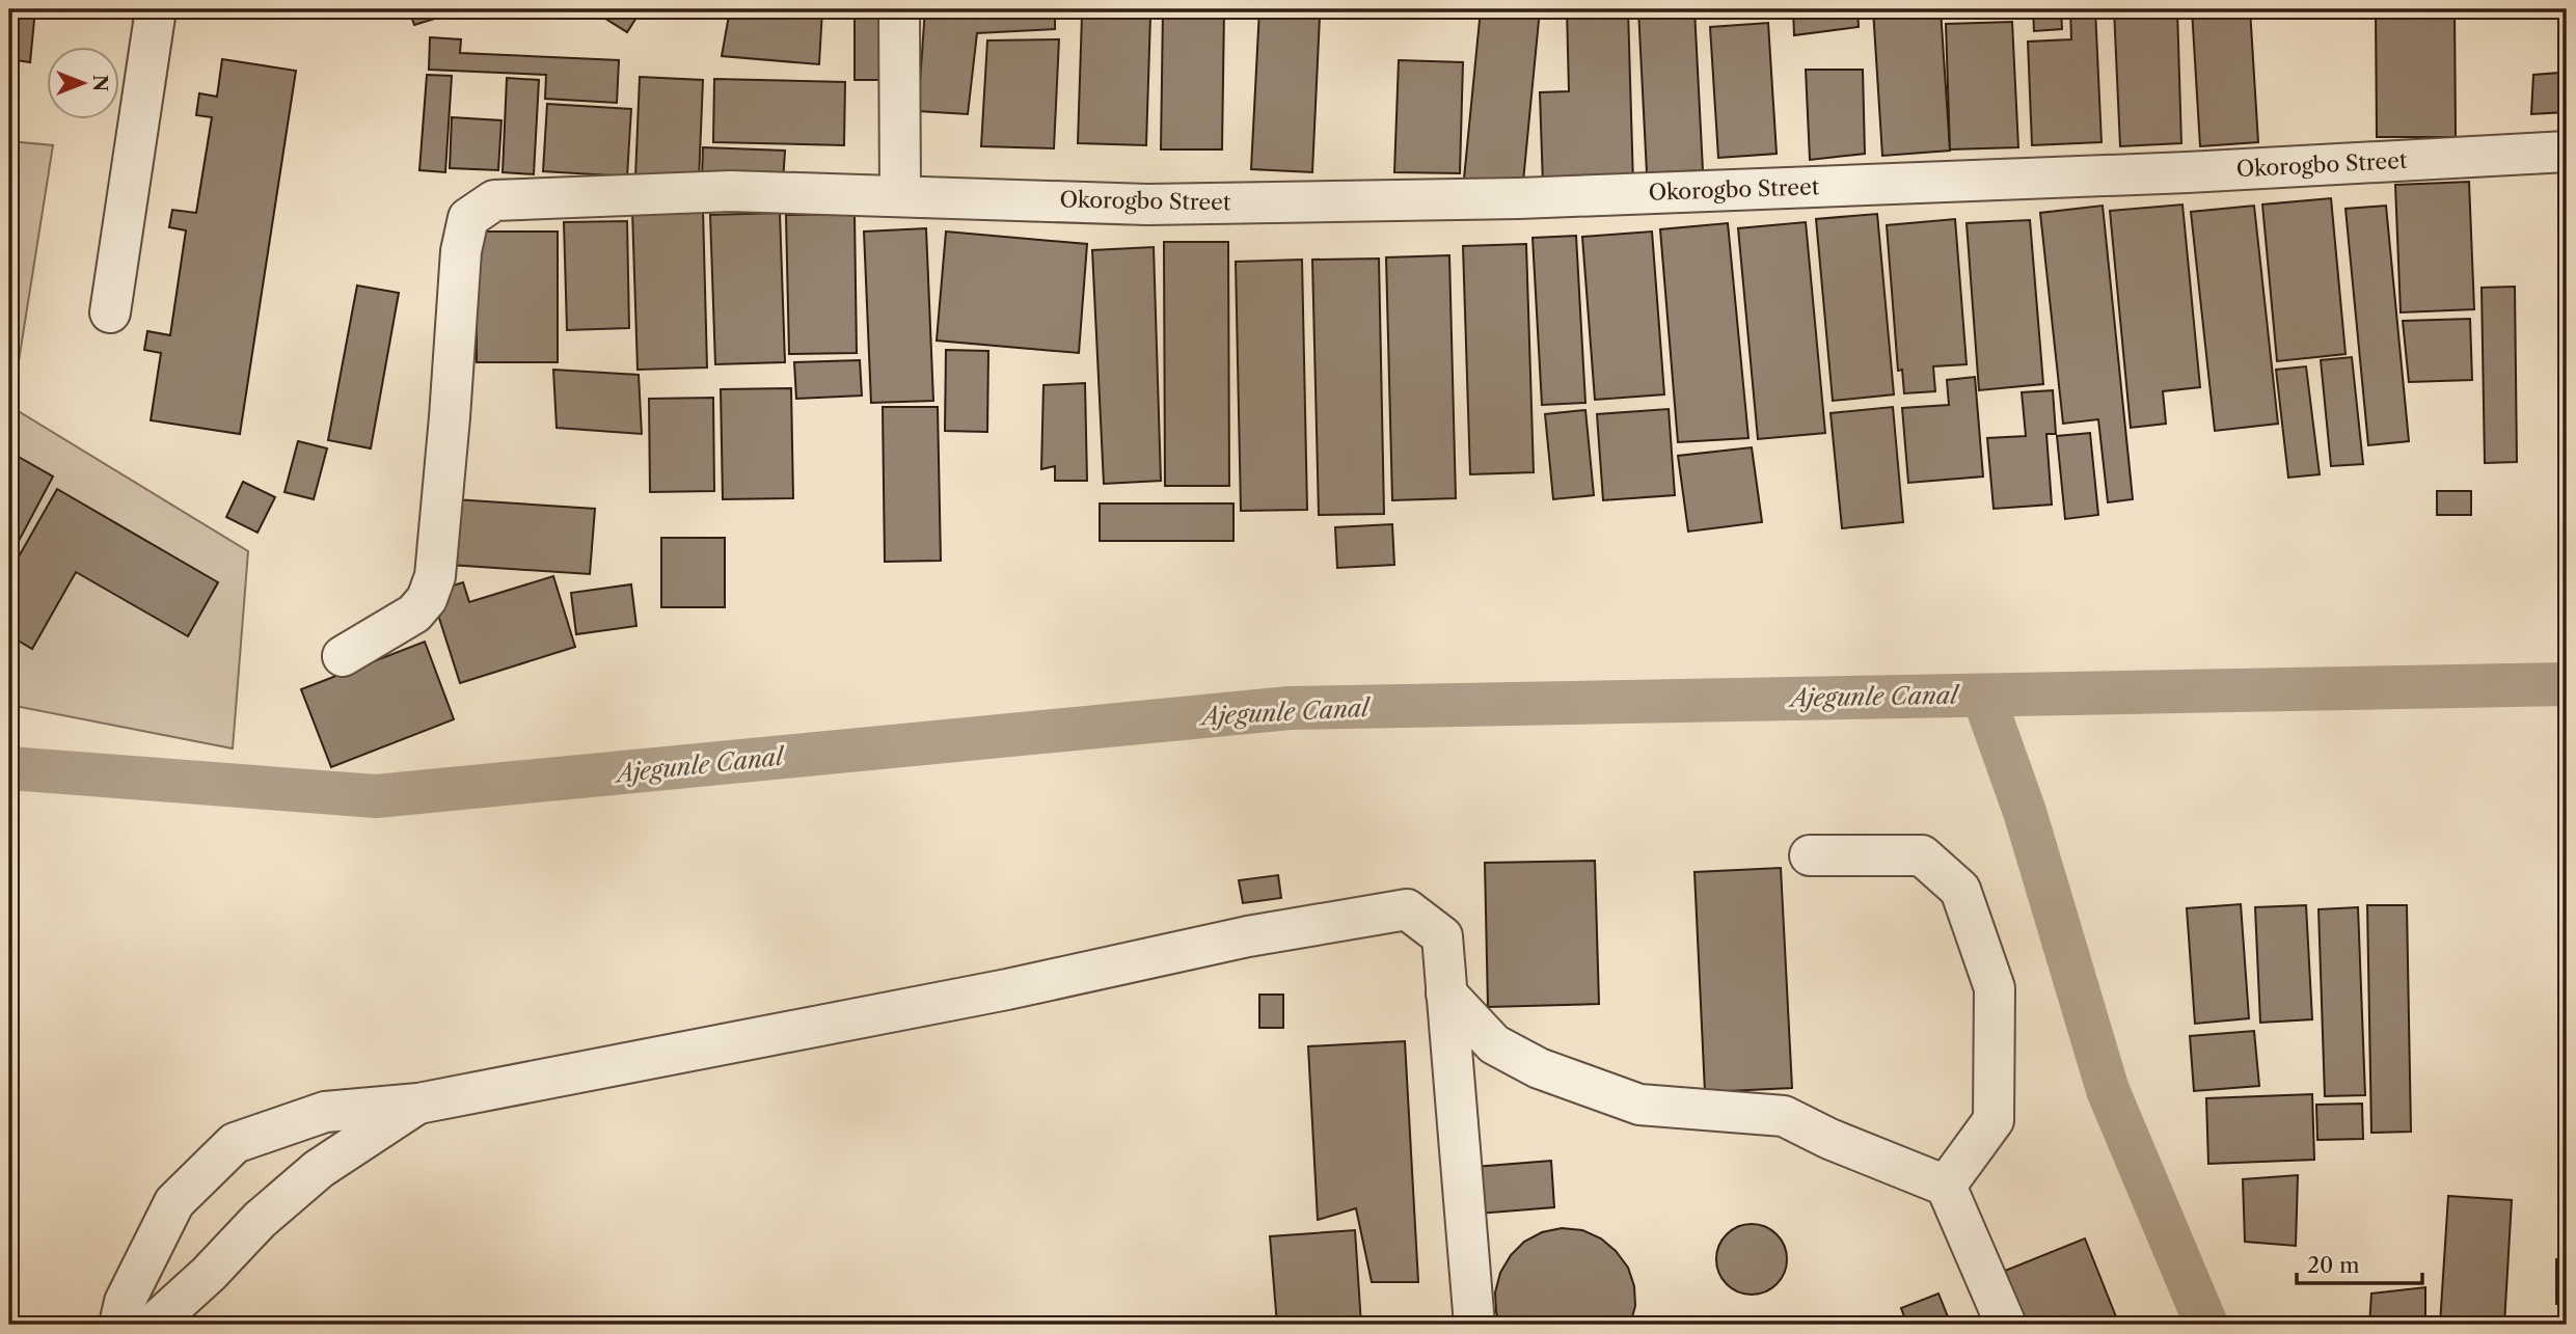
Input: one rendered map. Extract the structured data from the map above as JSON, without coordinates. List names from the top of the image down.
{
  "streets": {
    "street": ["Okorogbo Street"]
  },
  "water": ["Ajegunle Canal"],
  "scale_bar": "20 m",
  "north": "right"
}
